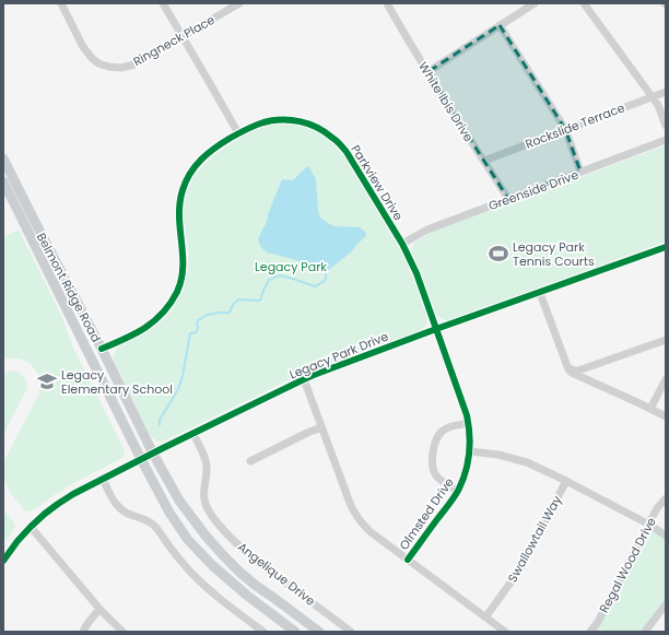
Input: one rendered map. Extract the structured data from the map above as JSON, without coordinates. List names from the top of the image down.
{
  "streets": {
    "main road": ["Belmont Ridge Road"],
    "street": [
      "Ringneck Place",
      "White Ibis Drive",
      "Rockslide Terrace",
      "Parkview Drive",
      "Greenside Drive",
      "Legacy Park Drive",
      "Olmsted Drive",
      "Swallowtail Way",
      "Regal Wood Drive",
      "Angelique Drive"
    ]
  },
  "crossings": [
    ["White Ibis Drive", "Rockslide Terrace"],
    ["White Ibis Drive", "Greenside Drive"],
    ["Parkview Drive", "Greenside Drive"],
    ["Parkview Drive", "Belmont Ridge Road"],
    ["Parkview Drive", "Legacy Park Drive"],
    ["Parkview Drive", "Olmsted Drive"],
    ["Belmont Ridge Road", "Legacy Park Drive"],
    ["Legacy Park Drive", "Olmsted Drive"],
    ["Legacy Park Drive", "Swallowtail Way"],
    ["Legacy Park Drive", "Angelique Drive"]
  ],
  "parks": ["Legacy Park"],
  "places": {
    "sports": ["Legacy Park Tennis Courts"],
    "school or university": ["Legacy Elementary School"]
  }
}
